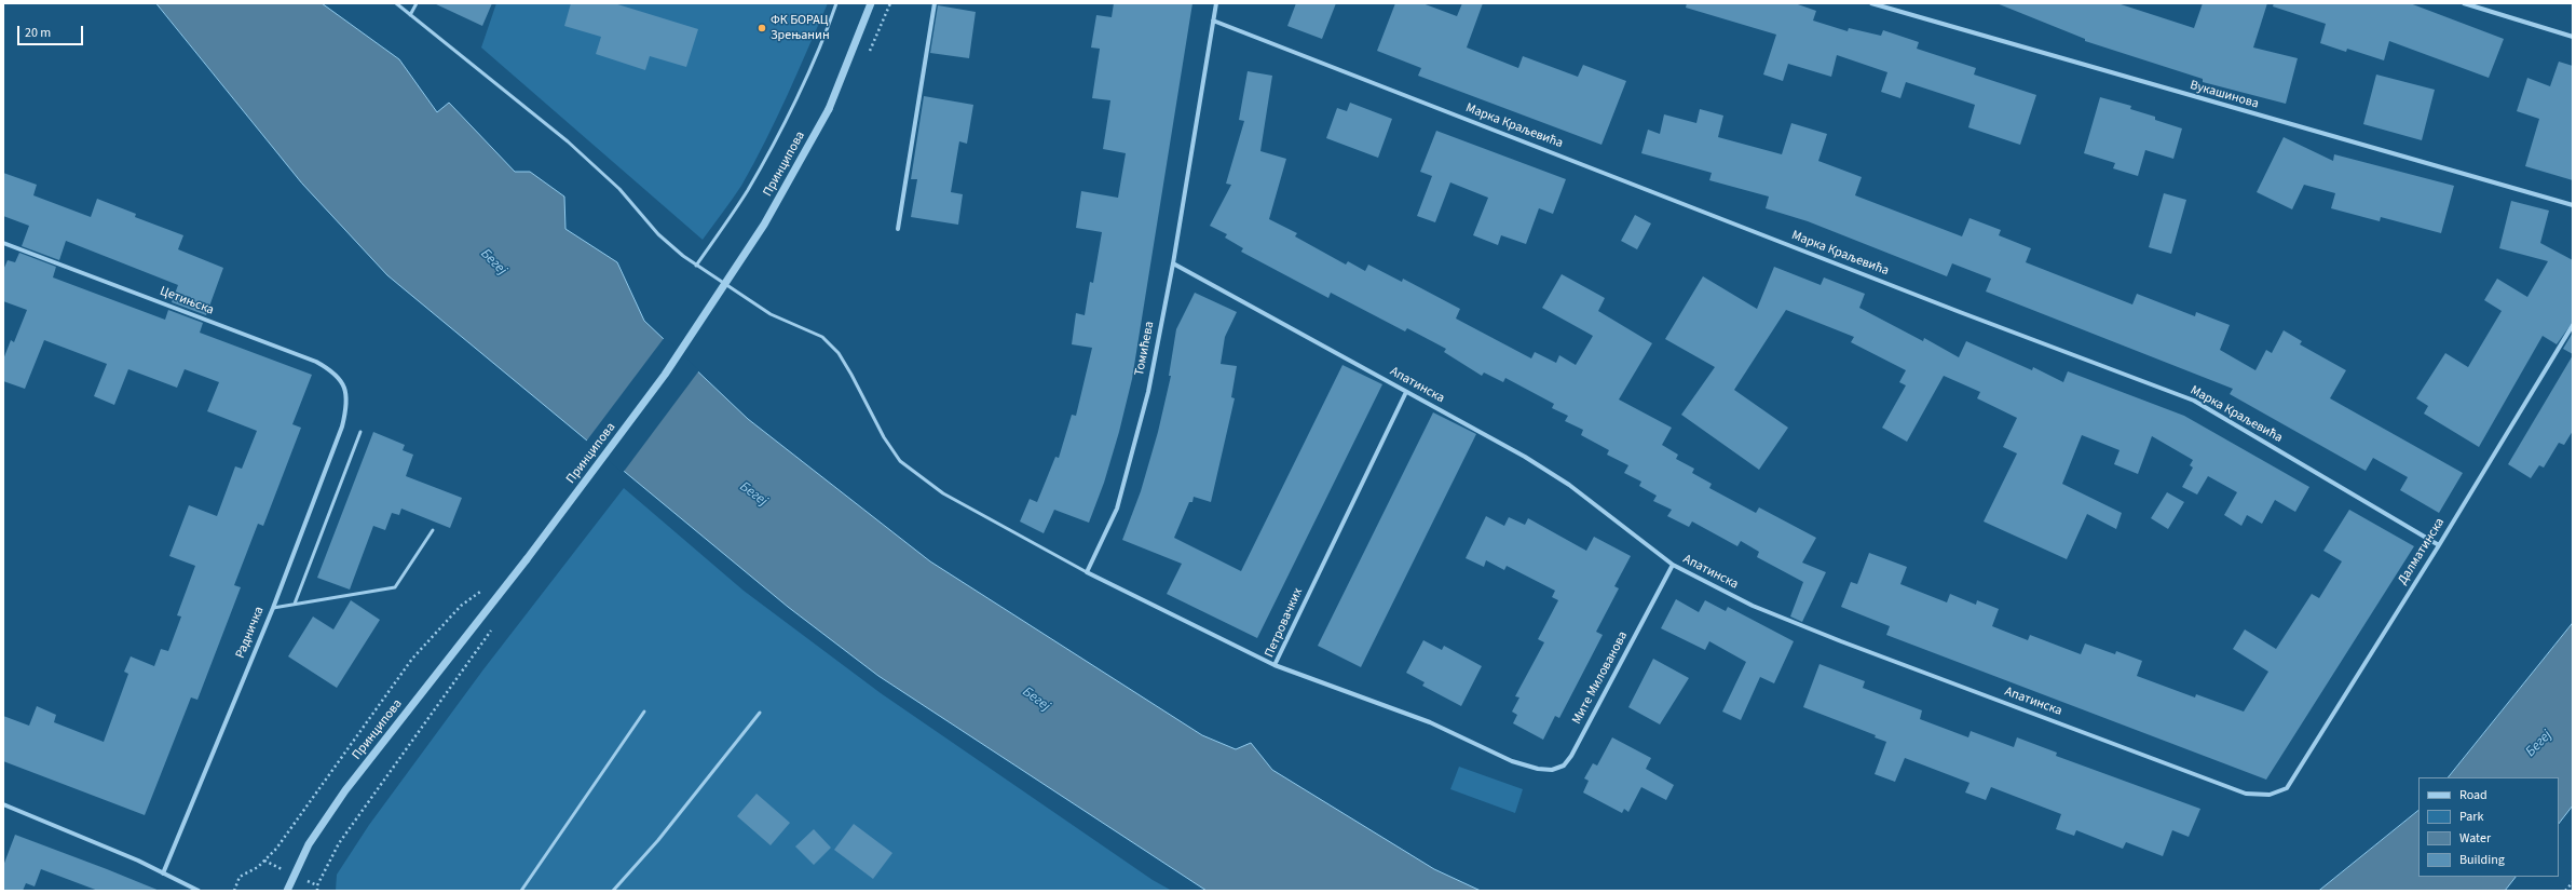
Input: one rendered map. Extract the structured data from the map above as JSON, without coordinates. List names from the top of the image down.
{
  "streets": {
    "street": [
      "Вукашинова",
      "Марка Краљевића",
      "Принципова",
      "Цетињска",
      "Томићева",
      "Апатинска",
      "Далматинска",
      "Петровачких",
      "Радничка",
      "Мите Милованова"
    ]
  },
  "crossings": [
    ["Марка Краљевића", "Томићева"],
    ["Марка Краљевића", "Далматинска"],
    ["Цетињска", "Радничка"],
    ["Томићева", "Апатинска"],
    ["Апатинска", "Далматинска"],
    ["Апатинска", "Петровачких"],
    ["Апатинска", "Мите Милованова"],
    ["Петровачких", "Мите Милованова"]
  ],
  "water": ["Бегеј"],
  "places": ["ФК БОРАЦ Зрењанин"],
  "legend": [
    "Road",
    "Park",
    "Water",
    "Building"
  ],
  "scale_bar": "20 m"
}
